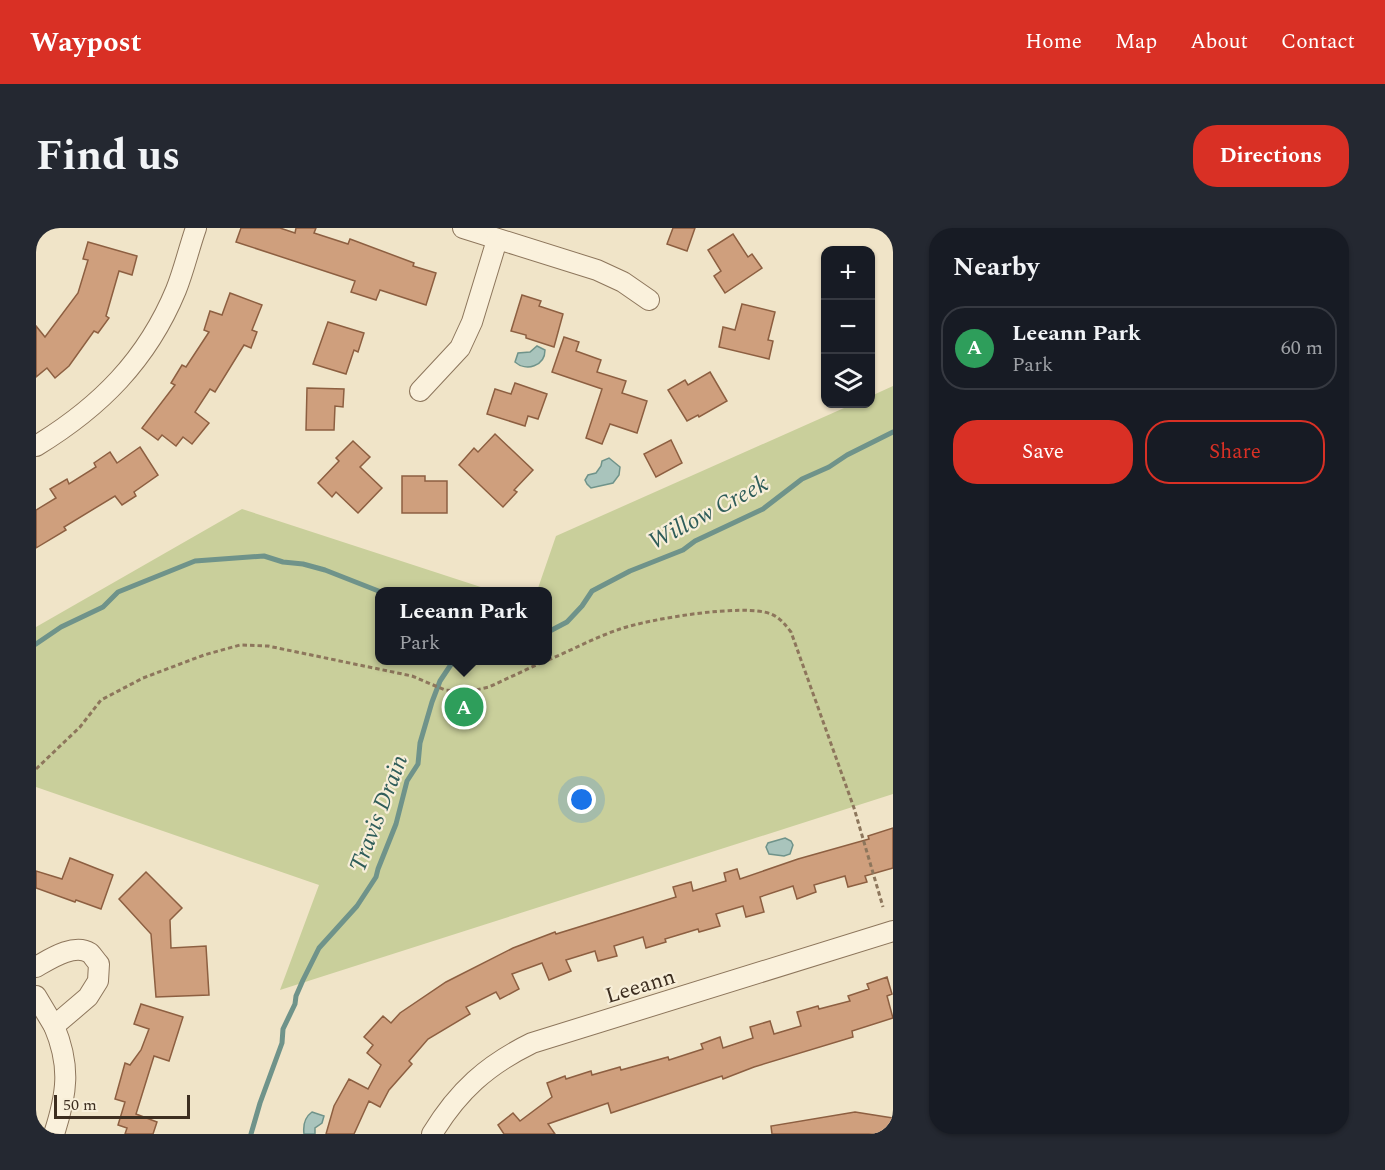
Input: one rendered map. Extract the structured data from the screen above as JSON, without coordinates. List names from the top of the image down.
{
  "streets": {
    "street": ["Leeann"]
  },
  "water": ["Willow Creek", "Travis Drain"],
  "scale_bar": "50 m",
  "page": {
    "header": "Waypost",
    "nav": [
      "Home",
      "Map",
      "About",
      "Contact"
    ],
    "title": "Find us",
    "buttons": [
      "Directions",
      ["Save", "Share"]
    ],
    "heading": "Nearby",
    "map_buttons": ["+", "−"],
    "list": [
      {
        "mark": "A",
        "name": "Leeann Park",
        "note": "Park",
        "value": "60 m"
      }
    ],
    "popup": ["Leeann Park", "Park"],
    "pins": "A",
    "scale": "50 m"
  }
}
